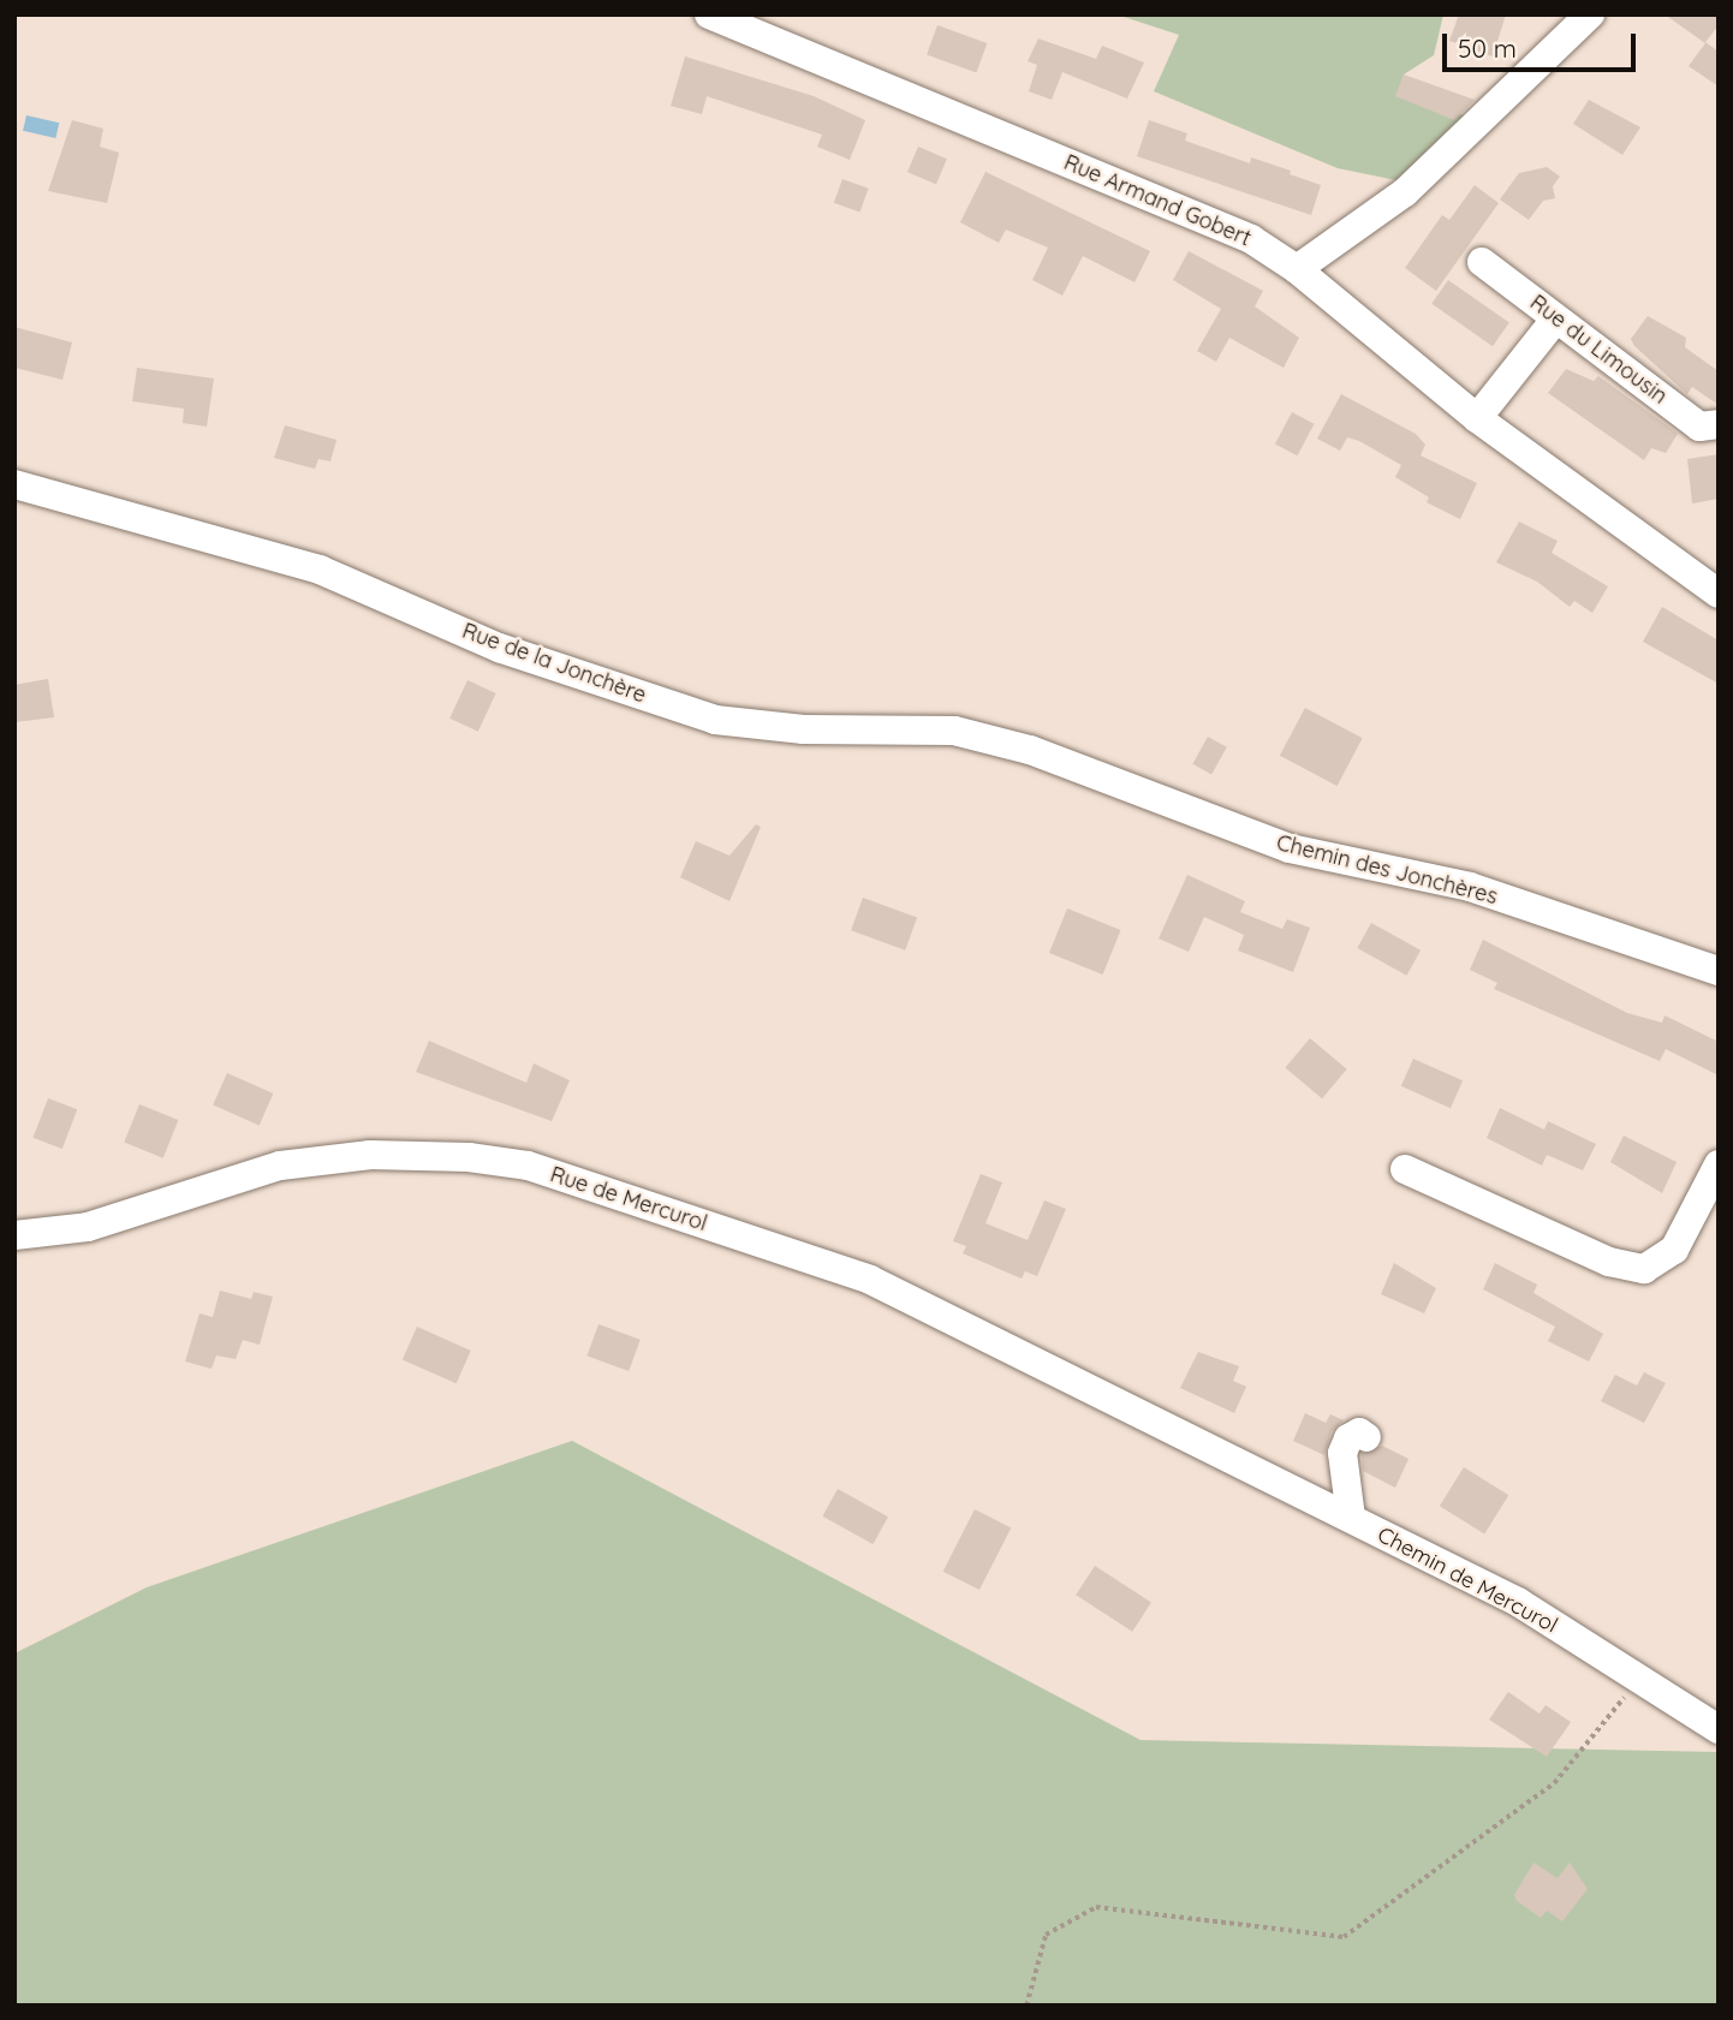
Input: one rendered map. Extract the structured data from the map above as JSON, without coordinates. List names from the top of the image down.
{
  "streets": {
    "street": [
      "Rue Armand Gobert",
      "Rue du Limousin",
      "Rue de la Jonchère",
      "Chemin des Jonchères",
      "Rue de Mercurol",
      "Chemin de Mercurol"
    ]
  },
  "crossings": [
    ["Rue de la Jonchère", "Chemin des Jonchères"],
    ["Rue de Mercurol", "Chemin de Mercurol"]
  ],
  "scale_bar": "50 m"
}
